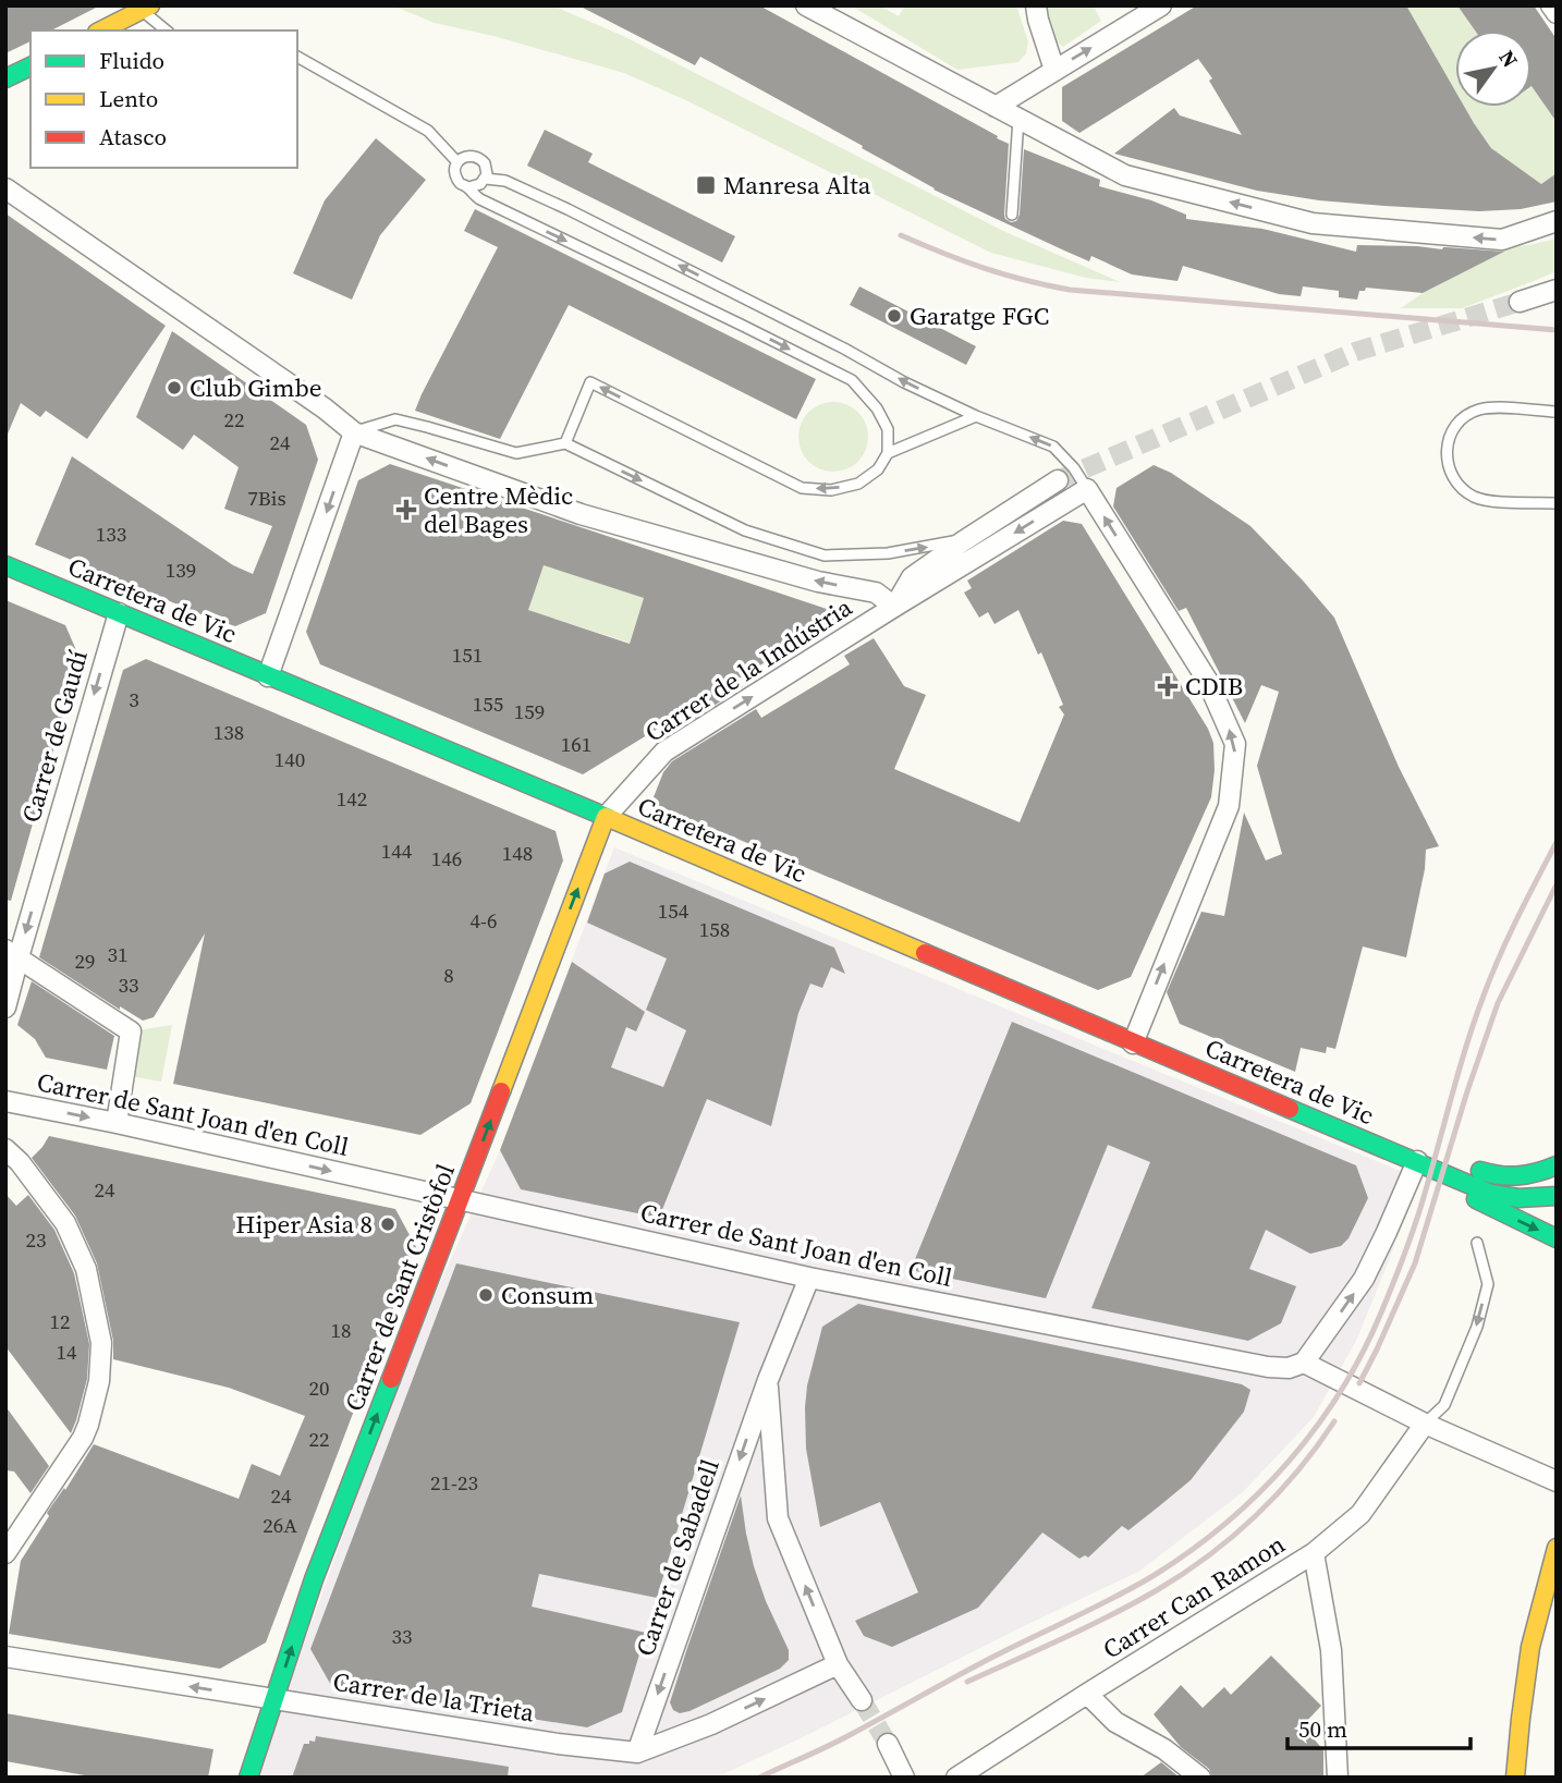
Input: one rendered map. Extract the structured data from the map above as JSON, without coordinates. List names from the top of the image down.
{
  "streets": {
    "main road": ["Carretera de Vic", "Carrer de Sant Cristòfol"],
    "street": [
      "Carrer de la Indústria",
      "Carrer de Gaudí",
      "Carrer de Sant Joan d'en Coll",
      "Carrer de Sabadell",
      "Carrer Can Ramon",
      "Carrer de la Trieta"
    ]
  },
  "crossings": [
    ["Carretera de Vic", "Carrer de la Indústria"],
    ["Carretera de Vic", "Carrer de Gaudí"],
    ["Carretera de Vic", "Carrer de Sant Cristòfol"],
    ["Carrer de la Indústria", "Carrer de Sant Cristòfol"],
    ["Carrer de Sant Joan d'en Coll", "Carrer de Sant Cristòfol"],
    ["Carrer de Sant Joan d'en Coll", "Carrer de Sabadell"],
    ["Carrer de Sant Cristòfol", "Carrer de la Trieta"],
    ["Carrer de Sabadell", "Carrer de la Trieta"]
  ],
  "one_way": [
    "Carrer de Gaudí",
    "Carrer de Sant Joan d'en Coll",
    "Carrer de Sant Cristòfol",
    "Carrer de Sabadell"
  ],
  "places": {
    "transit": ["Manresa Alta"],
    "other": [
      "Garatge FGC",
      "Club Gimbe",
      "Hiper Asia 8",
      "Consum"
    ],
    "health": ["Centre Mèdic del Bages", "CDIB"]
  },
  "house_numbers": [
    "22",
    "24",
    "7Bis",
    "133",
    "139",
    "151",
    "3",
    "155",
    "159",
    "138",
    "161",
    "140",
    "142",
    "144",
    "148",
    "146",
    "154",
    "4-6",
    "158",
    "31",
    "29",
    "8",
    "33",
    "24",
    "23",
    "12",
    "18",
    "14",
    "20",
    "22",
    "21-23",
    "24",
    "26A",
    "33"
  ],
  "legend": ["Fluido", "Lento", "Atasco"],
  "scale_bar": "50 m",
  "north": "top right"
}
